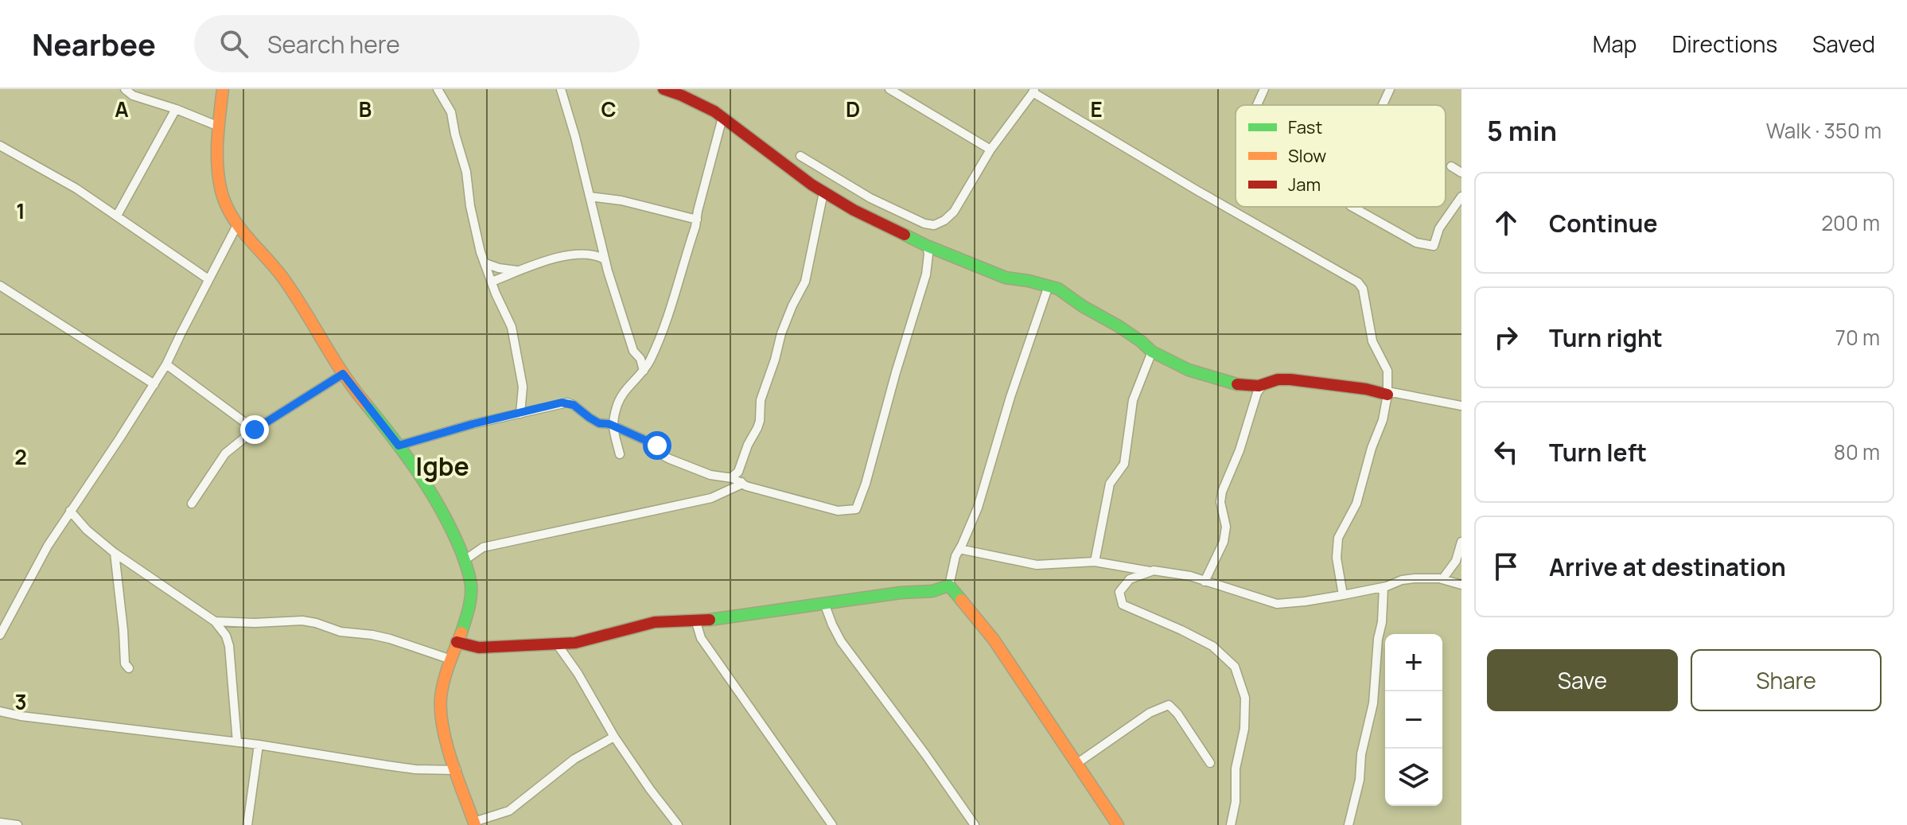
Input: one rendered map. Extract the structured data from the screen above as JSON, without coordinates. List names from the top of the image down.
{
  "districts": ["Igbe"],
  "legend": ["Fast", "Slow", "Jam"],
  "page": {
    "header": "Nearbee",
    "search": "Search here",
    "nav": ["Map", "Directions", "Saved"],
    "heading": ["5 min", "Walk · 350 m"],
    "list": [
      ["Continue", "200 m"],
      ["Turn right", "70 m"],
      ["Turn left", "80 m"],
      "Arrive at destination"
    ],
    "buttons": ["Save", "Share"],
    "map_buttons": ["+", "−"]
  },
  "grid": {
    "columns": [
      "A",
      "B",
      "C",
      "D",
      "E"
    ],
    "rows": ["1", "2", "3"]
  }
}
